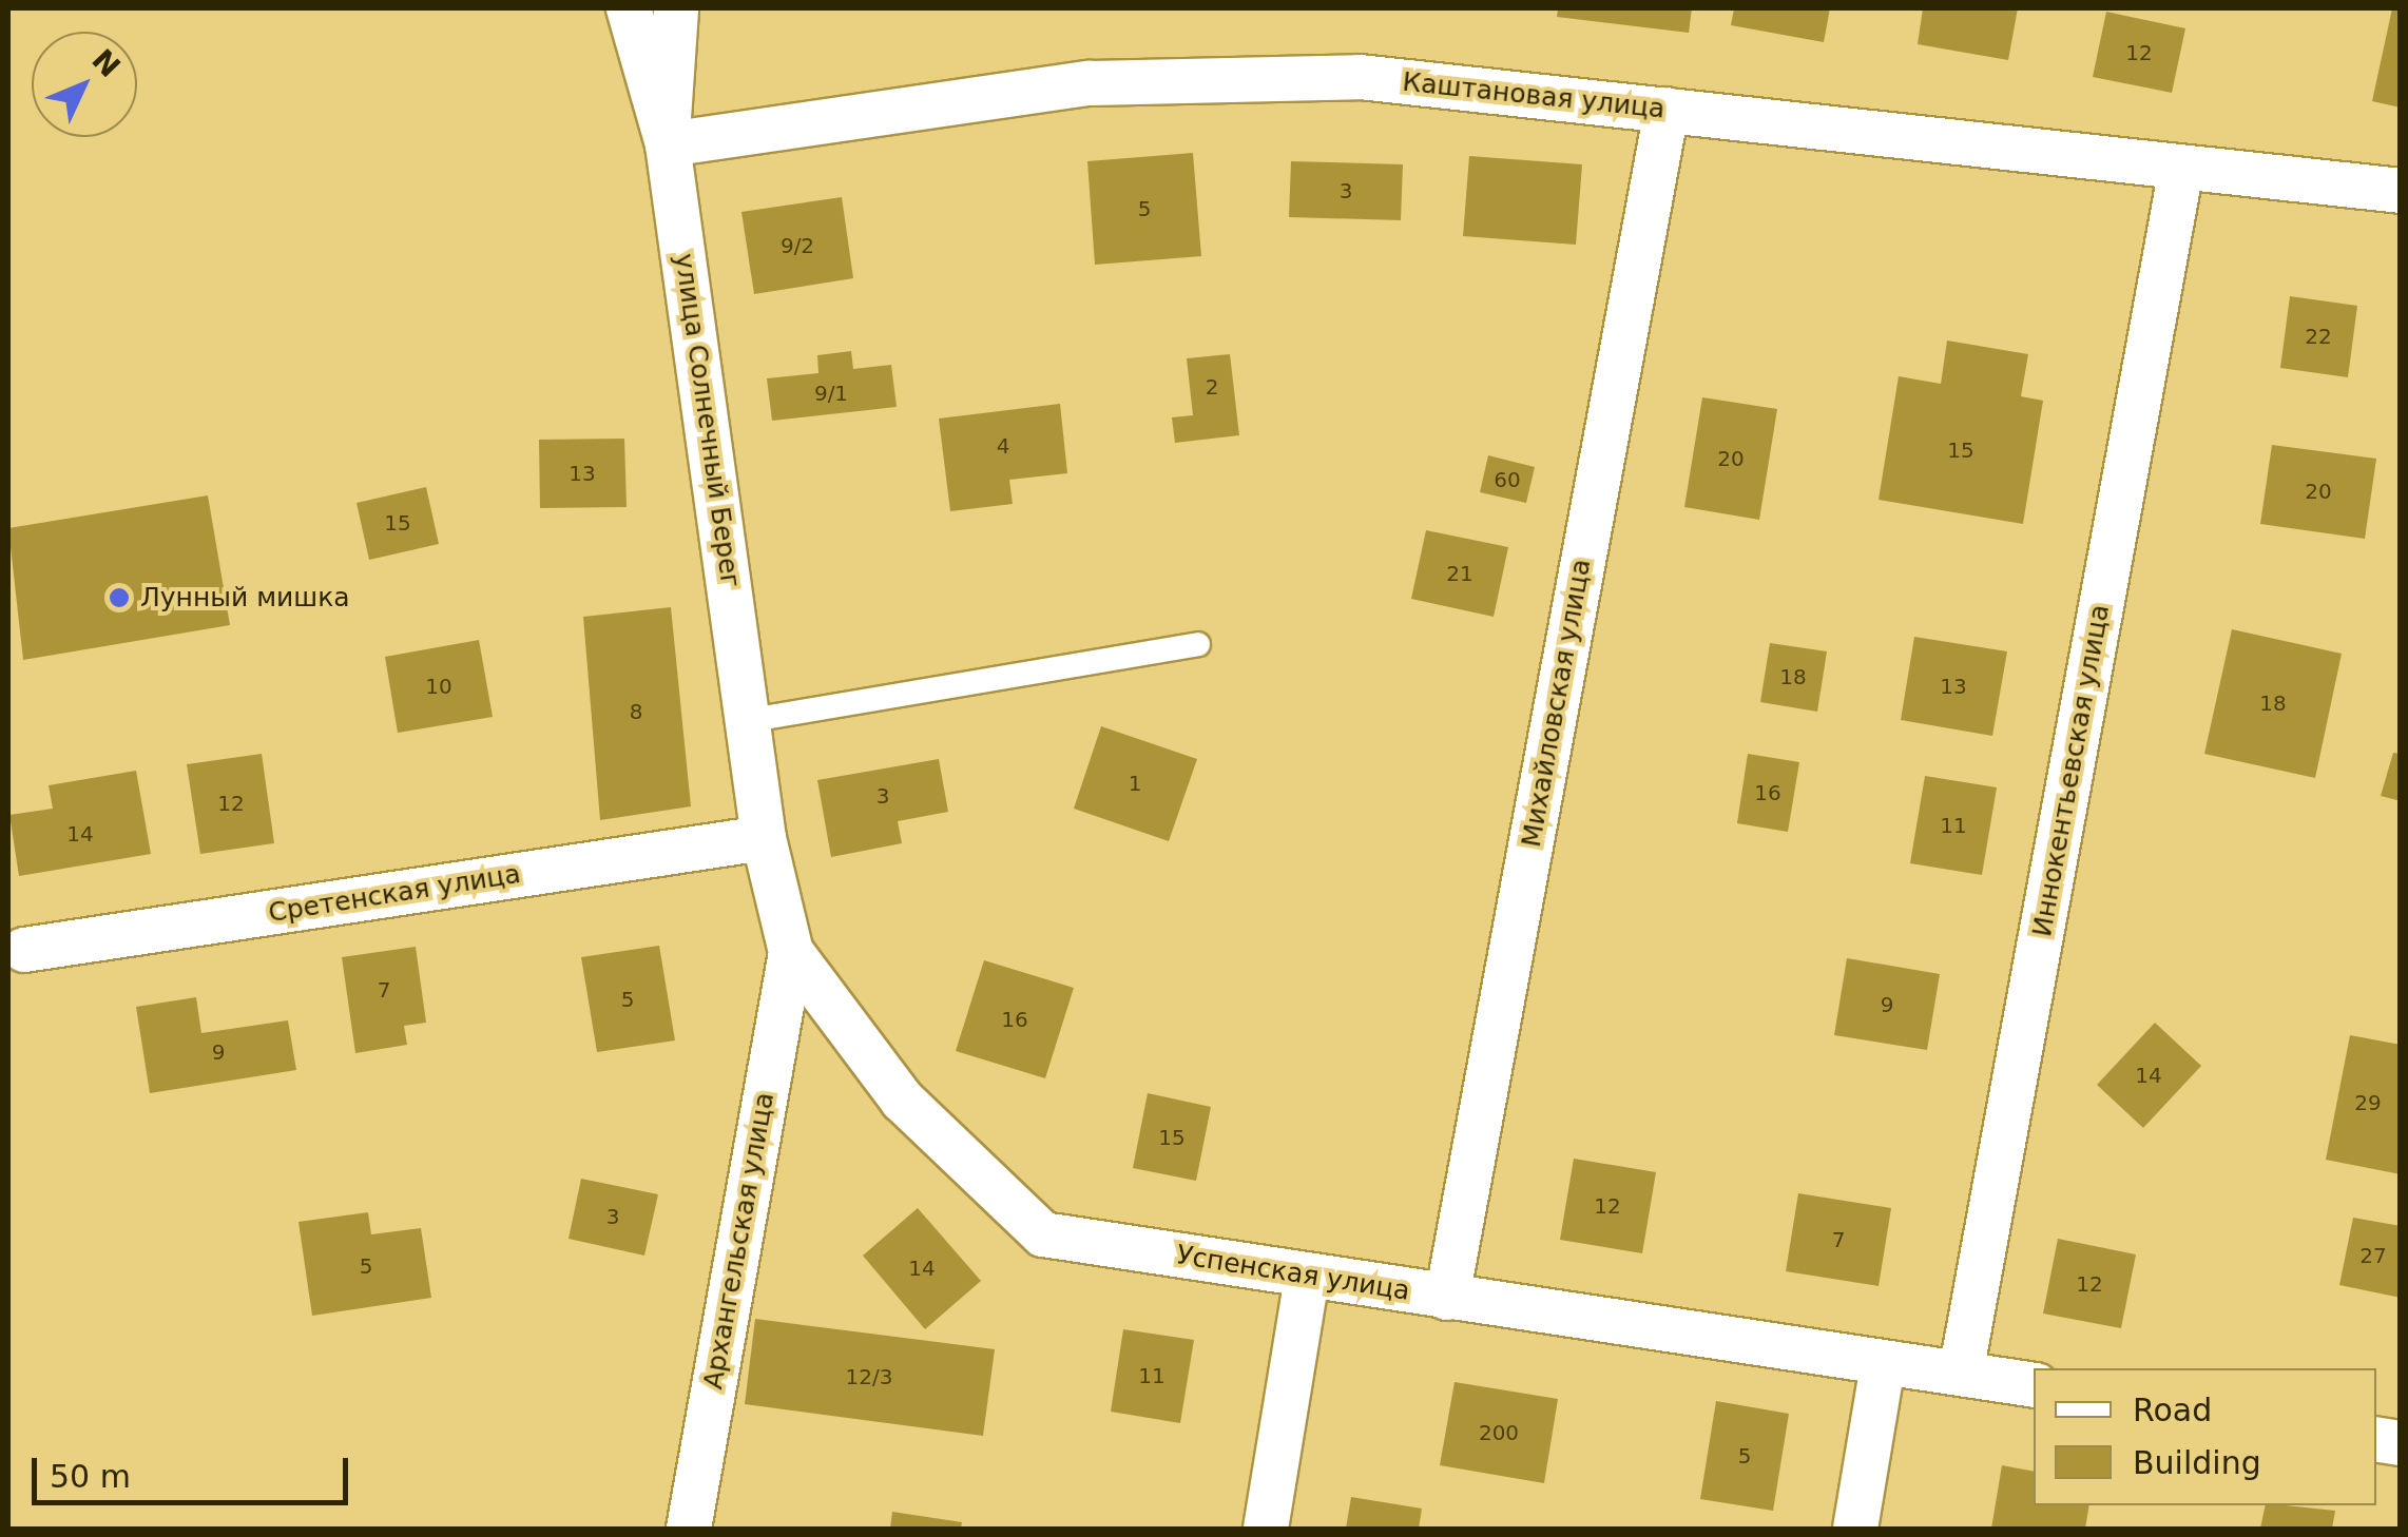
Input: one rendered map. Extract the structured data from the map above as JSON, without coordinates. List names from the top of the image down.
{
  "streets": {
    "street": [
      "Каштановая улица",
      "улица Солнечный Берег",
      "Михайловская улица",
      "Иннокентьевская улица",
      "Сретенская улица",
      "Архангельская улица",
      "Успенская улица"
    ]
  },
  "crossings": [
    ["Каштановая улица", "улица Солнечный Берег"],
    ["Каштановая улица", "Михайловская улица"],
    ["Каштановая улица", "Иннокентьевская улица"],
    ["улица Солнечный Берег", "Сретенская улица"],
    ["улица Солнечный Берег", "Успенская улица"],
    ["Михайловская улица", "Успенская улица"],
    ["Иннокентьевская улица", "Успенская улица"],
    ["Сретенская улица", "Успенская улица"],
    ["Архангельская улица", "Успенская улица"]
  ],
  "places": ["Лунный мишка"],
  "house_numbers": [
    "12",
    "3",
    "5",
    "9/2",
    "22",
    "2",
    "9/1",
    "4",
    "15",
    "20",
    "13",
    "60",
    "20",
    "15",
    "21",
    "18",
    "10",
    "13",
    "18",
    "8",
    "1",
    "16",
    "3",
    "12",
    "11",
    "14",
    "7",
    "5",
    "9",
    "16",
    "9",
    "14",
    "29",
    "15",
    "12",
    "3",
    "7",
    "27",
    "5",
    "14",
    "12",
    "11",
    "12/3",
    "200",
    "5"
  ],
  "legend": ["Road", "Building"],
  "scale_bar": "50 m",
  "north": "top right"
}
